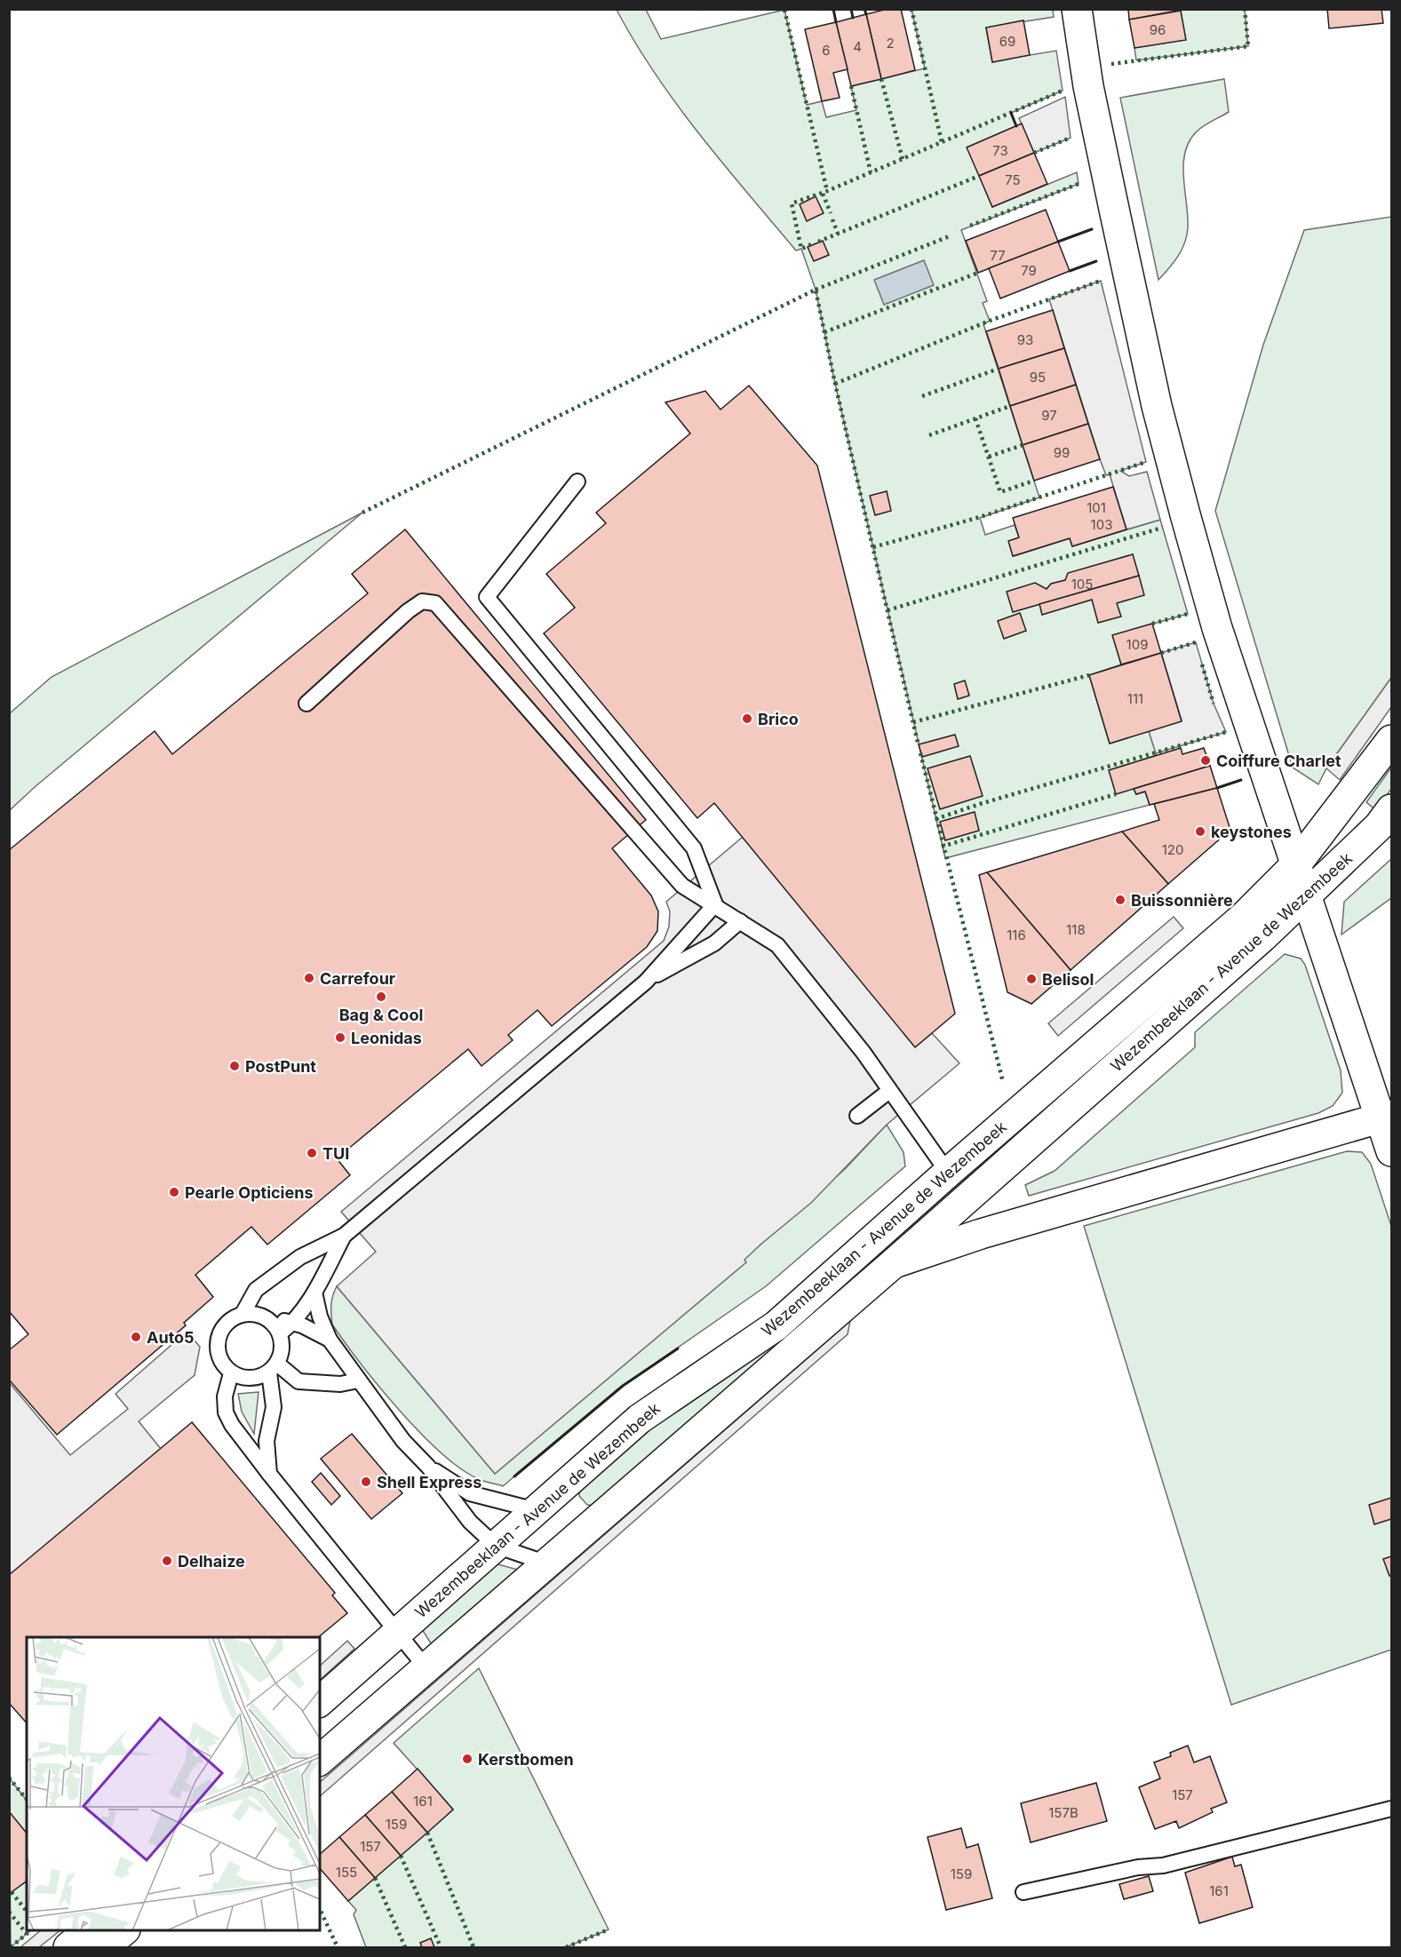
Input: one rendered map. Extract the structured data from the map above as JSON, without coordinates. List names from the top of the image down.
{
  "streets": {
    "main road": ["Wezembeeklaan - Avenue de Wezembeek"]
  },
  "places": [
    "Brico",
    "Coiffure Charlet",
    "keystones",
    "Buissonnière",
    "Carrefour",
    "Belisol",
    "Bag & Cool",
    "Leonidas",
    "PostPunt",
    "TUI",
    "Pearle Opticiens",
    "Auto5",
    "Shell Express",
    "Delhaize",
    "Kerstbomen"
  ],
  "house_numbers": [
    "96",
    "69",
    "2",
    "4",
    "6",
    "73",
    "75",
    "77",
    "79",
    "93",
    "95",
    "97",
    "99",
    "101",
    "103",
    "105",
    "109",
    "111",
    "120",
    "118",
    "116",
    "157",
    "161",
    "157B",
    "159",
    "157",
    "155",
    "159",
    "161"
  ]
}
